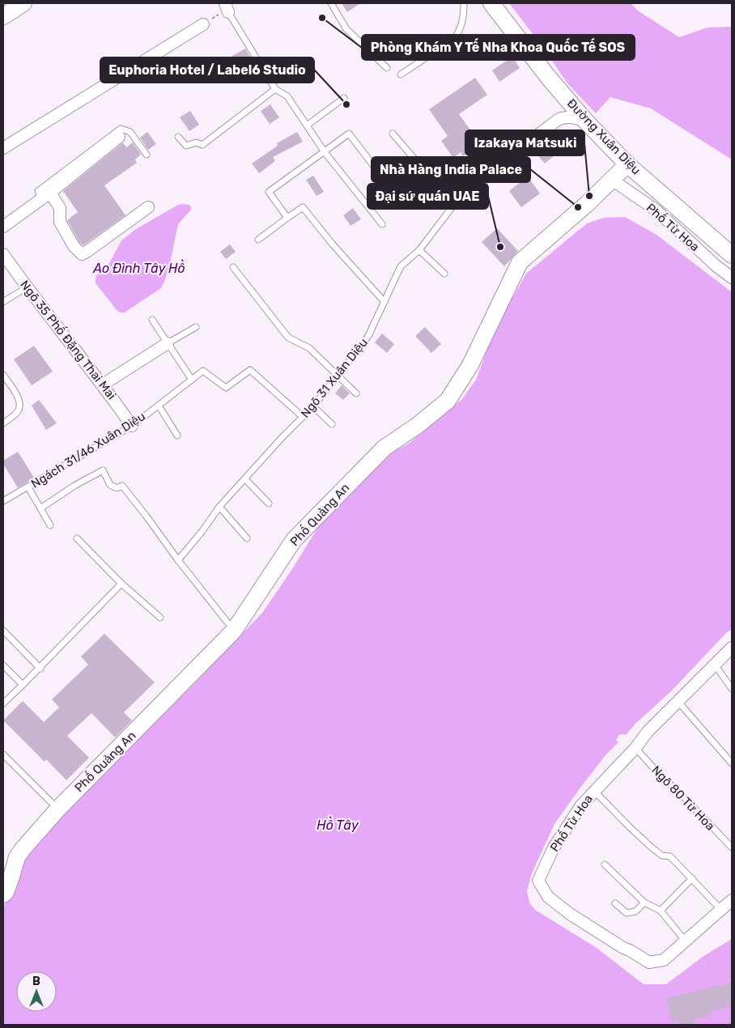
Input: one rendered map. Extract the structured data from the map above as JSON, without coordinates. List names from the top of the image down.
{
  "streets": {
    "street": [
      "Đường Xuân Diệu",
      "Phố Từ Hoa",
      "Ngõ 35 Phố Đặng Thai Mai",
      "Phố Quảng An"
    ],
    "lane": ["Ngõ 31 Xuân Diệu", "Ngách 31/46 Xuân Diệu", "Ngõ 80 Từ Hoa"]
  },
  "crossings": [
    ["Đường Xuân Diệu", "Phố Quảng An"],
    ["Phố Từ Hoa", "Phố Quảng An"],
    ["Phố Từ Hoa", "Ngõ 80 Từ Hoa"],
    ["Ngõ 35 Phố Đặng Thai Mai", "Ngách 31/46 Xuân Diệu"],
    ["Ngõ 31 Xuân Diệu", "Ngách 31/46 Xuân Diệu"]
  ],
  "water": ["Ao Đình Tây Hồ", "Hồ Tây"],
  "places": [
    "Phòng Khám Y Tế Nha Khoa Quốc Tế SOS",
    "Euphoria Hotel / Label6 Studio",
    "Izakaya Matsuki",
    "Nhà Hàng India Palace",
    "Đại sứ quán UAE"
  ],
  "north": "top"
}
